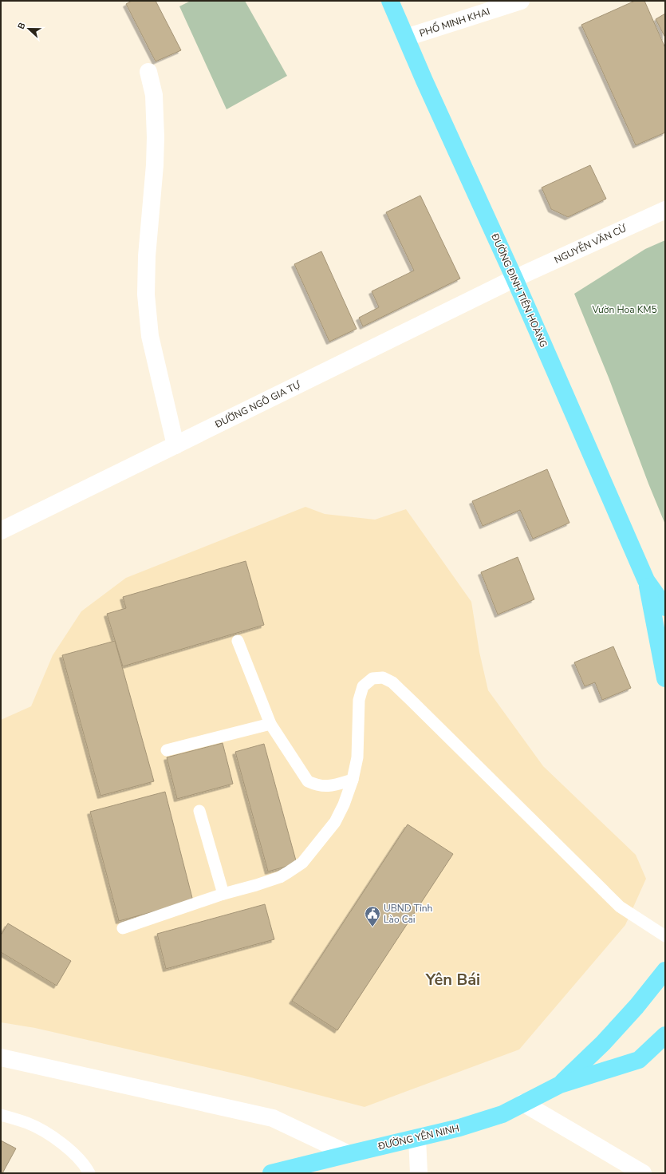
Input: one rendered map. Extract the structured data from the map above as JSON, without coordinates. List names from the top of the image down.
{
  "streets": {
    "main road": ["ĐƯỜNG ĐINH TIÊN HOÀNG", "ĐƯỜNG YÊN NINH"],
    "street": ["PHỐ MINH KHAI", "NGUYỄN VĂN CỪ", "ĐƯỜNG NGÔ GIA TỰ"]
  },
  "crossings": [
    ["PHỐ MINH KHAI", "ĐƯỜNG ĐINH TIÊN HOÀNG"],
    ["NGUYỄN VĂN CỪ", "ĐƯỜNG ĐINH TIÊN HOÀNG"],
    ["NGUYỄN VĂN CỪ", "ĐƯỜNG NGÔ GIA TỰ"],
    ["ĐƯỜNG ĐINH TIÊN HOÀNG", "ĐƯỜNG NGÔ GIA TỰ"]
  ],
  "districts": ["Yên Bái"],
  "parks": ["Vườn Hoa KM5"],
  "places": {
    "public building": ["UBND Tỉnh Lào Cai"]
  },
  "north": "left"
}
